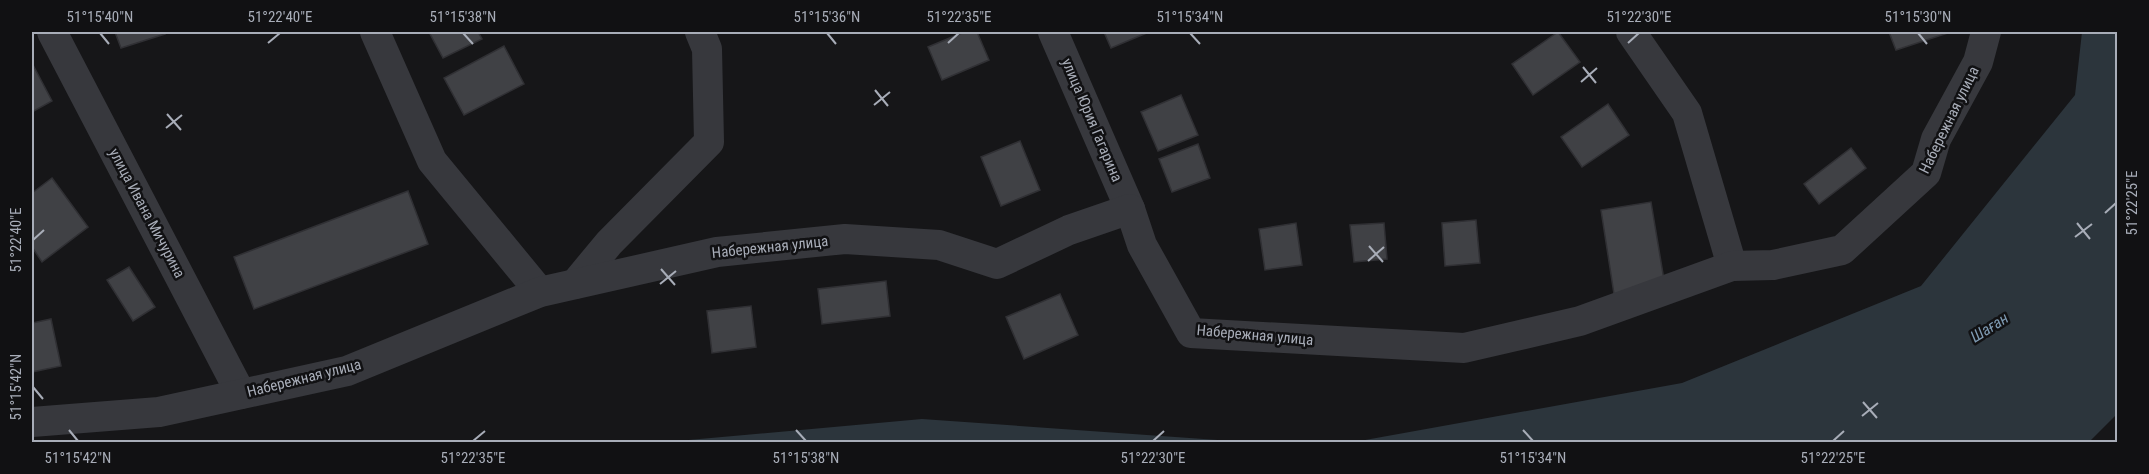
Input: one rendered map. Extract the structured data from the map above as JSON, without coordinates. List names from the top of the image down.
{
  "streets": {
    "street": ["улица Юрия Гагарина", "Набережная улица", "улица Ивана Мичурина"]
  },
  "crossings": [
    ["улица Юрия Гагарина", "Набережная улица"],
    ["Набережная улица", "улица Ивана Мичурина"]
  ],
  "water": ["Шаған"],
  "coordinates": [
    "51°15'40\"N",
    "51°22'40\"E",
    "51°15'38\"N",
    "51°15'36\"N",
    "51°22'35\"E",
    "51°15'34\"N",
    "51°22'30\"E",
    "51°15'30\"N",
    "51°22'25\"E",
    "51°15'42\"N"
  ]
}
